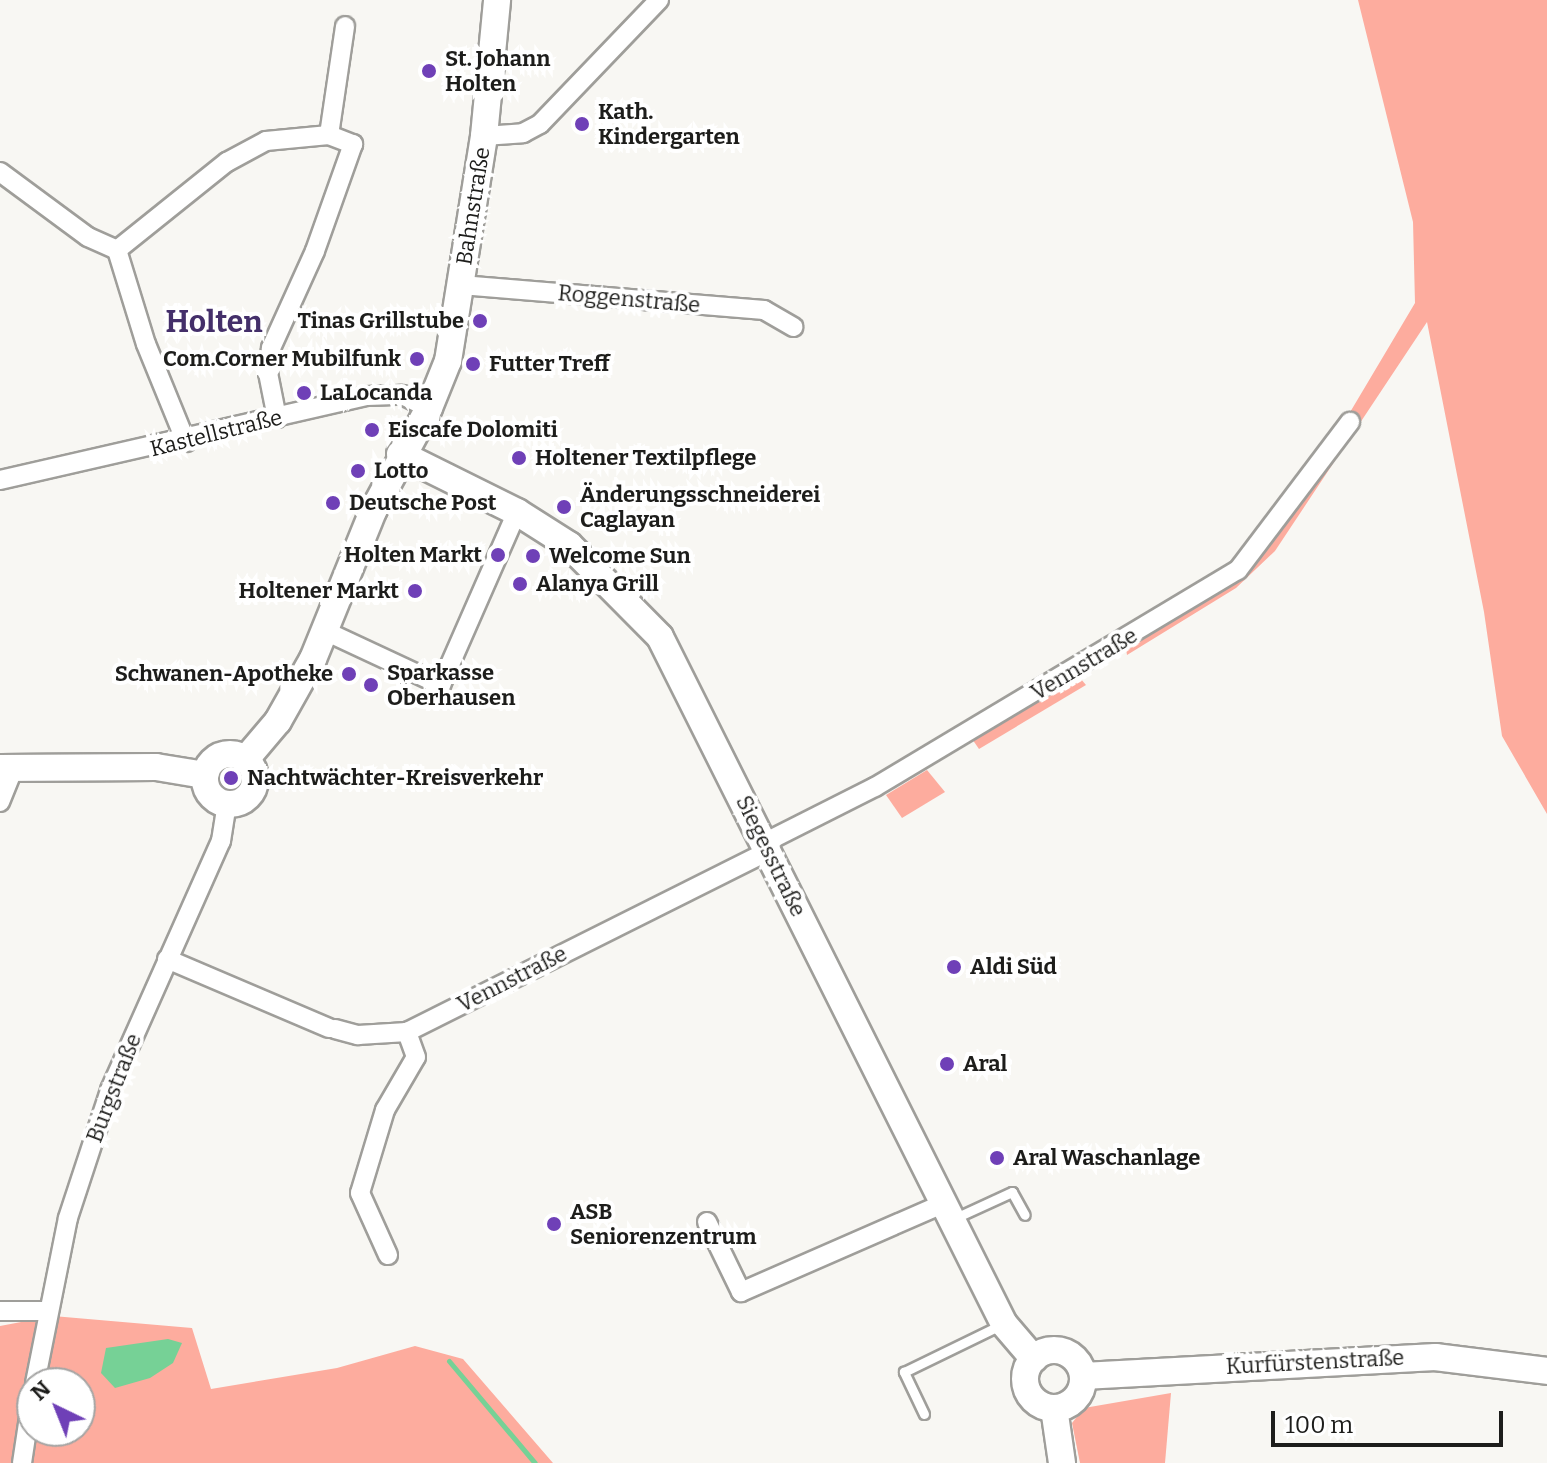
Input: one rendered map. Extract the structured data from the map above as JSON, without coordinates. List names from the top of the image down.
{
  "streets": {
    "main road": ["Bahnstraße", "Siegesstraße", "Kurfürstenstraße"],
    "street": [
      "Roggenstraße",
      "Kastellstraße",
      "Vennstraße",
      "Burgstraße"
    ]
  },
  "crossings": [
    ["Bahnstraße", "Roggenstraße"],
    ["Bahnstraße", "Kastellstraße"],
    ["Vennstraße", "Siegesstraße"],
    ["Vennstraße", "Burgstraße"],
    ["Siegesstraße", "Kurfürstenstraße"]
  ],
  "districts": ["Holten"],
  "places": [
    "St. Johann Holten",
    "Kath. Kindergarten",
    "Tinas Grillstube",
    "Com.Corner Mubilfunk",
    "Futter Treff",
    "LaLocanda",
    "Eiscafe Dolomiti",
    "Holtener Textilpflege",
    "Lotto",
    "Deutsche Post",
    "Änderungsschneiderei Caglayan",
    "Holten Markt",
    "Welcome Sun",
    "Alanya Grill",
    "Holtener Markt",
    "Schwanen-Apotheke",
    "Sparkasse Oberhausen",
    "Nachtwächter-Kreisverkehr",
    "Aldi Süd",
    "Aral",
    "Aral Waschanlage",
    "ASB Seniorenzentrum"
  ],
  "scale_bar": "100 m",
  "north": "top left"
}
